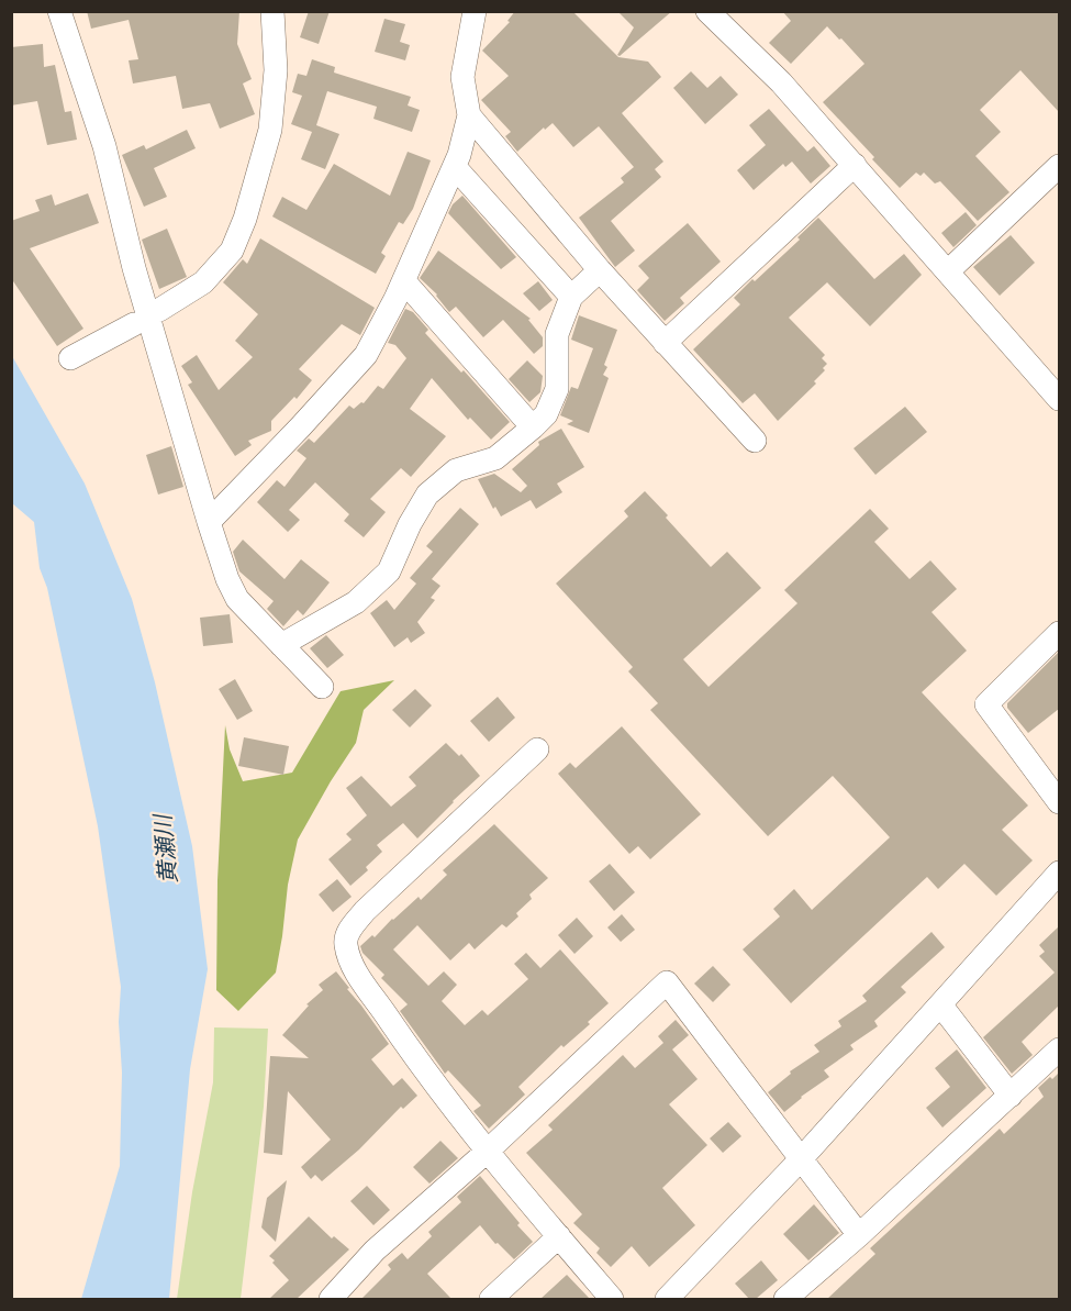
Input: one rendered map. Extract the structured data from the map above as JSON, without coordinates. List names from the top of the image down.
{
  "water": ["黄瀬川"]
}
